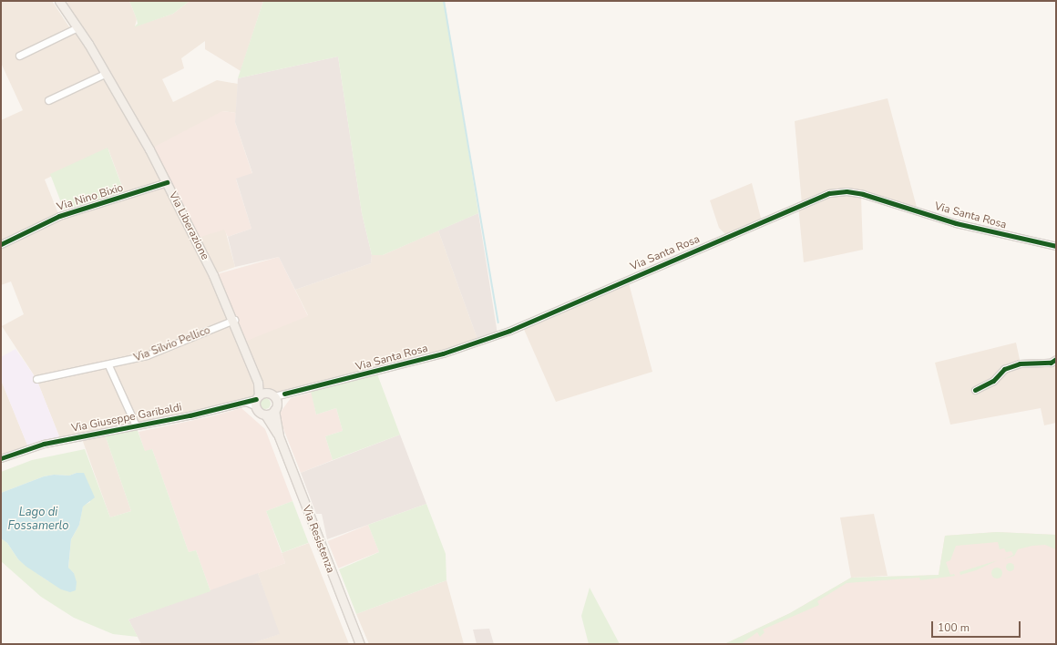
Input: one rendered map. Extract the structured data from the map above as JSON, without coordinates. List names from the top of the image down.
{
  "streets": {
    "main road": ["Via Liberazione", "Via Resistenza"],
    "street": [
      "Via Nino Bixio",
      "Via Santa Rosa",
      "Via Silvio Pellico",
      "Via Giuseppe Garibaldi"
    ]
  },
  "crossings": [
    ["Via Nino Bixio", "Via Liberazione"],
    ["Via Liberazione", "Via Silvio Pellico"],
    ["Via Liberazione", "Via Giuseppe Garibaldi"],
    ["Via Liberazione", "Via Resistenza"]
  ],
  "water": ["Lago di Fossamerlo"],
  "scale_bar": "100 m"
}
